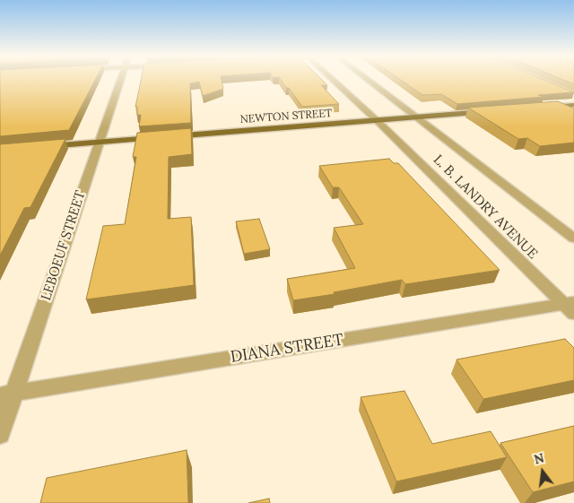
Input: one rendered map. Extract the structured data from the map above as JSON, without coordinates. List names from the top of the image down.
{
  "streets": {
    "main road": ["NEWTON STREET"],
    "street": ["L. B. LANDRY AVENUE", "LEBOEUF STREET", "DIANA STREET"]
  },
  "crossings": [
    ["NEWTON STREET", "L. B. LANDRY AVENUE"],
    ["NEWTON STREET", "LEBOEUF STREET"],
    ["L. B. LANDRY AVENUE", "DIANA STREET"],
    ["LEBOEUF STREET", "DIANA STREET"]
  ],
  "north": "top"
}
